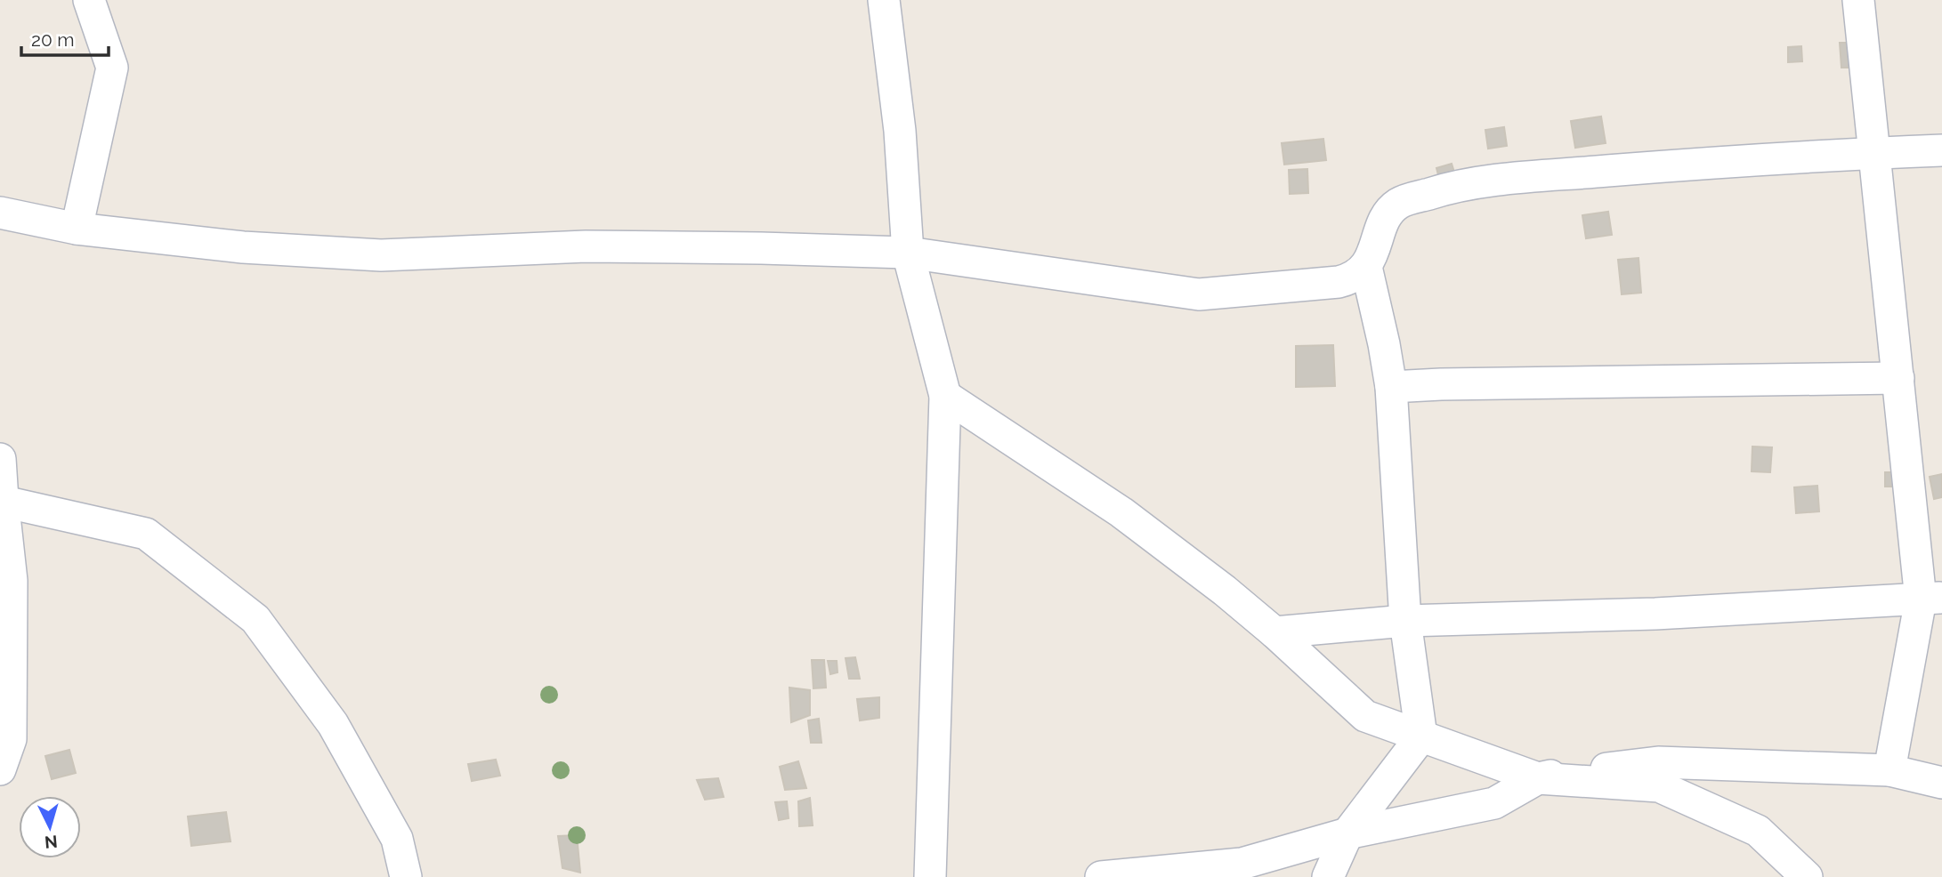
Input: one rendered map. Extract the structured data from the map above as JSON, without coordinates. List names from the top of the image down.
{
  "scale_bar": "20 m",
  "north": "bottom"
}
